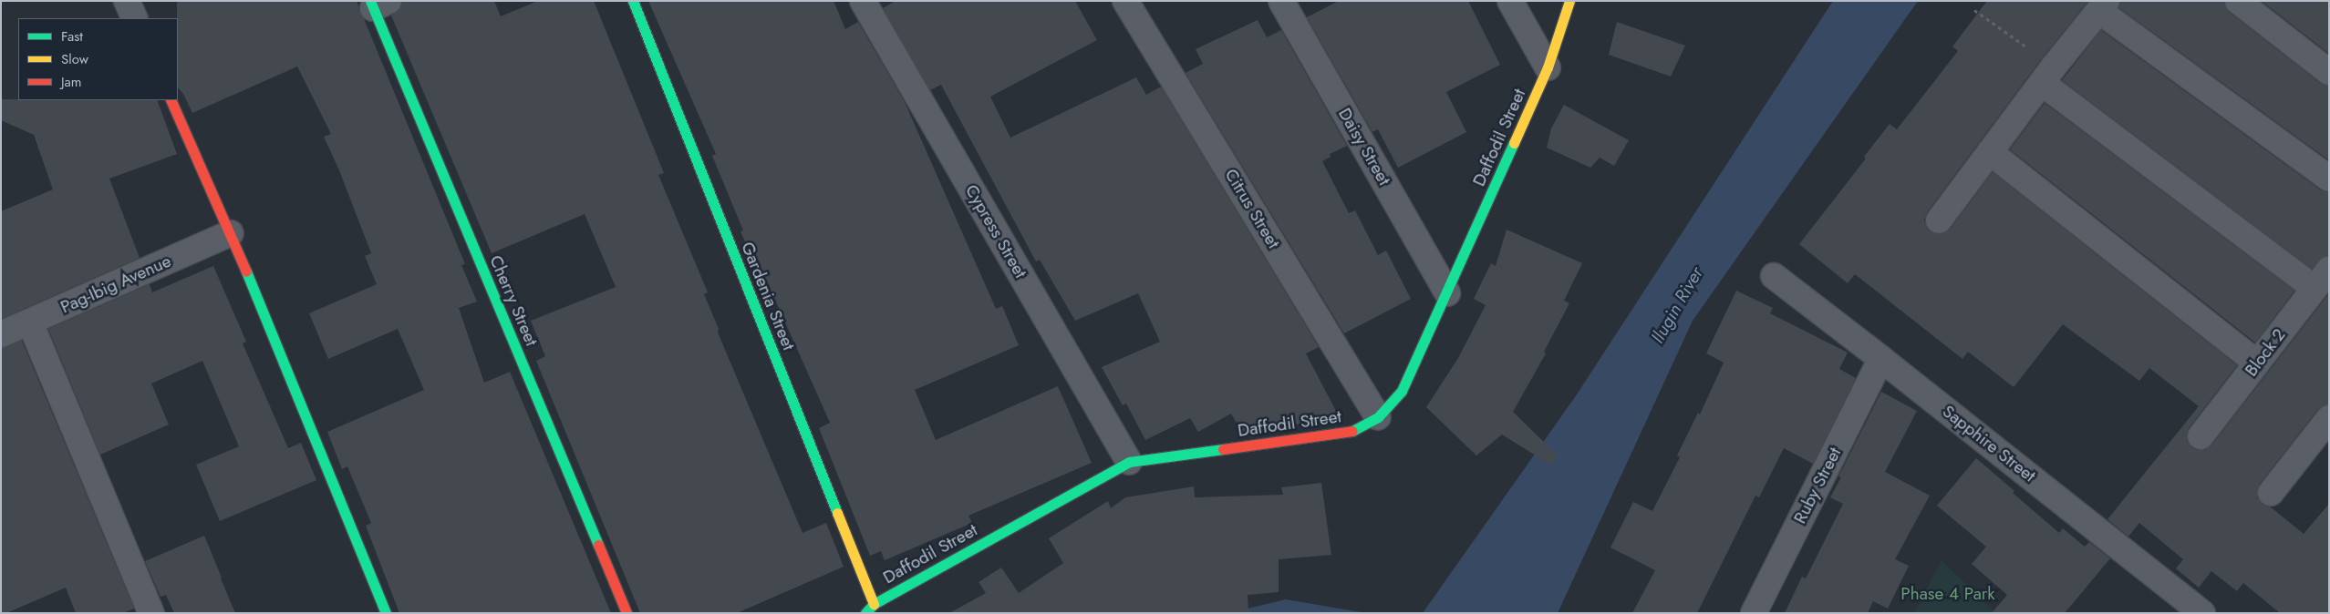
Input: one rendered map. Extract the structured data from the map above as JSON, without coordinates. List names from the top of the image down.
{
  "streets": {
    "street": [
      "Daffodil Street",
      "Daisy Street",
      "Citrus Street",
      "Cypress Street",
      "Pag-Ibig Avenue",
      "Gardenia Street",
      "Cherry Street",
      "Block 2",
      "Sapphire Street",
      "Ruby Street"
    ]
  },
  "crossings": [
    ["Daffodil Street", "Daisy Street"],
    ["Daffodil Street", "Citrus Street"],
    ["Daffodil Street", "Cypress Street"],
    ["Daffodil Street", "Gardenia Street"],
    ["Sapphire Street", "Ruby Street"]
  ],
  "water": ["Ilugin River"],
  "parks": ["Phase 4 Park"],
  "legend": ["Fast", "Slow", "Jam"]
}
